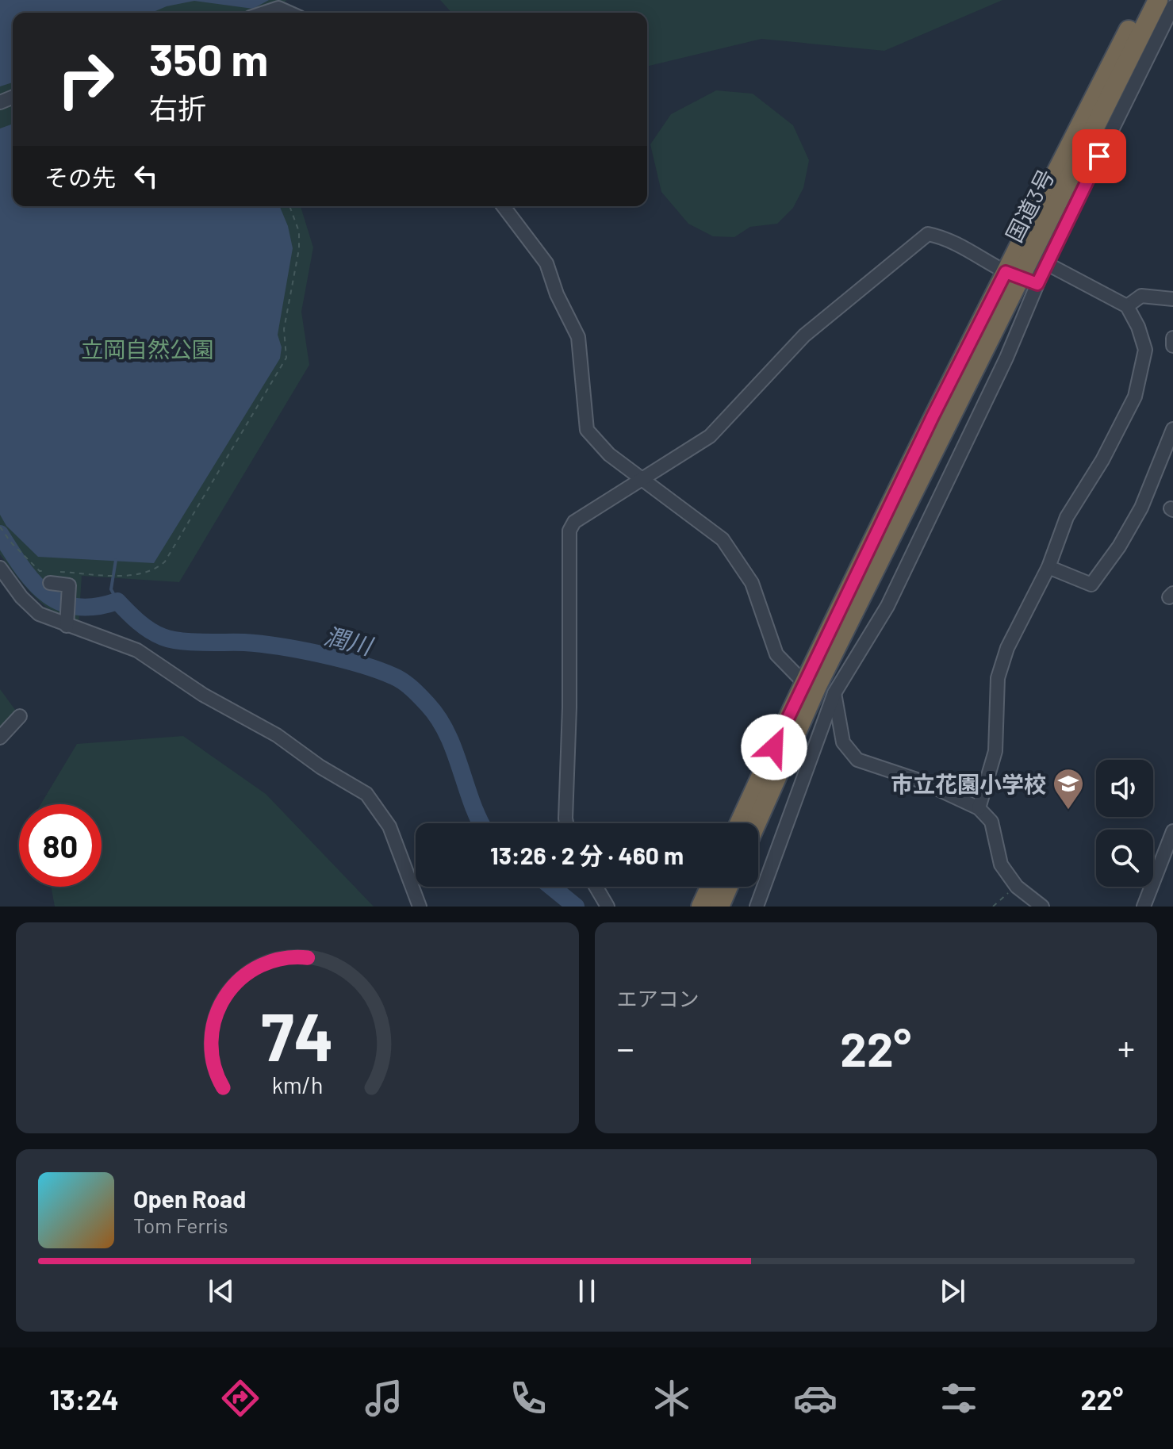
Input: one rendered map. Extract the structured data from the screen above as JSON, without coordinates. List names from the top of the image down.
{
  "streets": {
    "highway": ["国道3号"]
  },
  "water": ["潤川"],
  "parks": ["立岡自然公園"],
  "places": {
    "school or university": ["市立花園小学校"]
  },
  "page": {
    "turn": ["350 m", "右折"],
    "then": "その先",
    "limit": "80",
    "trip": "13:26 · 2 分 · 460 m",
    "tile": "エアコン",
    "heat": ["−", "22°", "+"],
    "song": ["Open Road", "Tom Ferris"],
    "tabs": ["13:24", "22°"],
    "gauge": ["74", "km/h"]
  }
}
